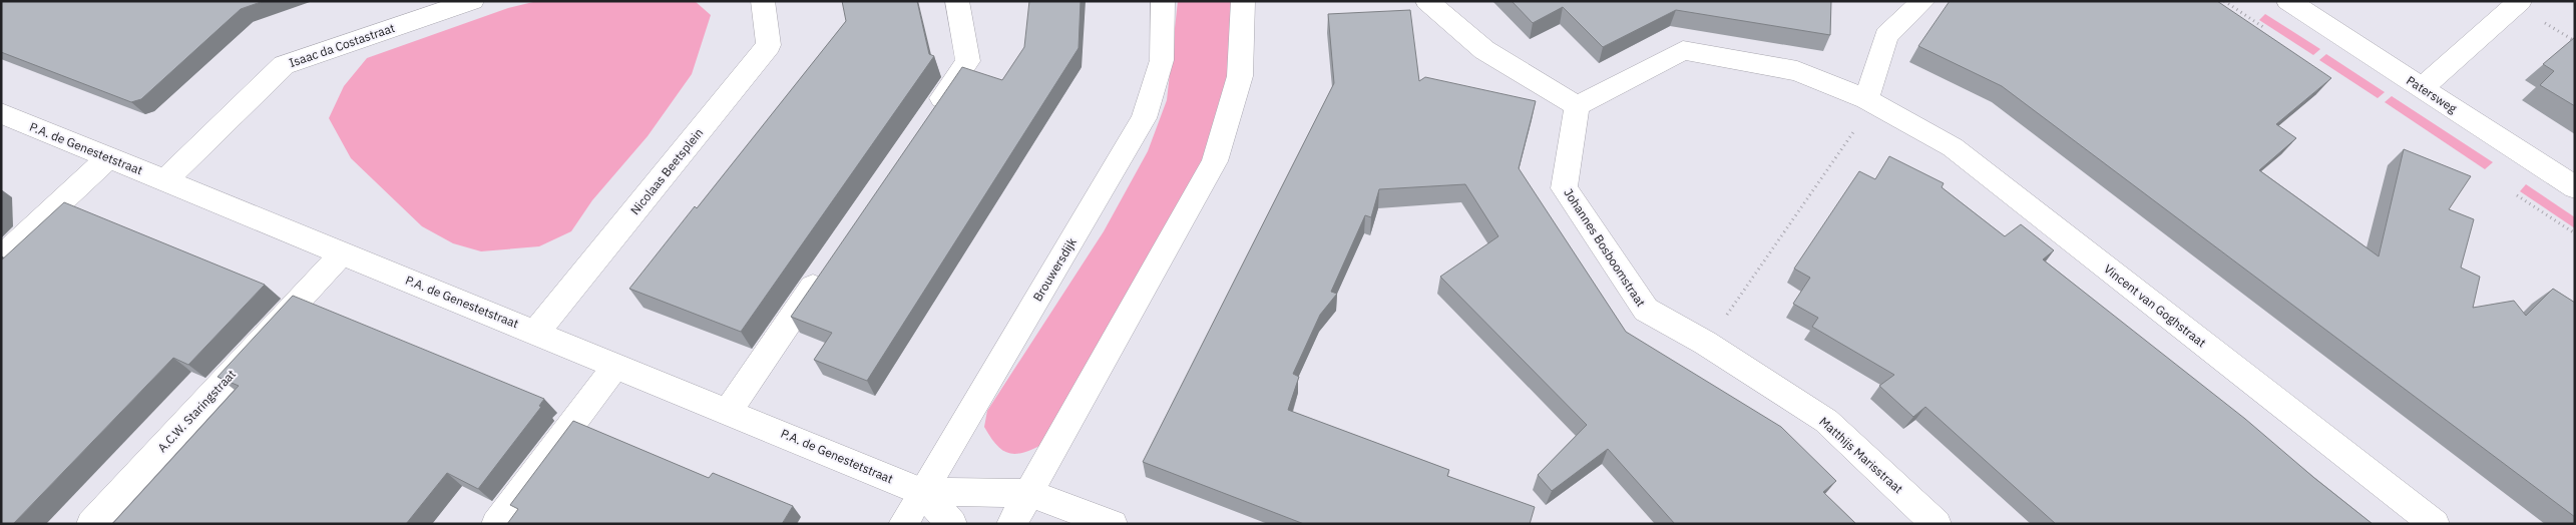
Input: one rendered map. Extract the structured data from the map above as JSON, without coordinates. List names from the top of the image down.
{
  "streets": {
    "street": [
      "Isaac da Costastraat",
      "Patersweg",
      "P.A. de Genestetstraat",
      "Nicolaas Beetsplein",
      "Johannes Bosboomstraat",
      "Brouwersdijk",
      "Vincent van Goghstraat",
      "A.C.W. Staringstraat",
      "Matthijs Marisstraat"
    ]
  },
  "crossings": [
    ["Isaac da Costastraat", "P.A. de Genestetstraat"],
    ["P.A. de Genestetstraat", "Nicolaas Beetsplein"],
    ["P.A. de Genestetstraat", "Brouwersdijk"],
    ["P.A. de Genestetstraat", "A.C.W. Staringstraat"],
    ["Johannes Bosboomstraat", "Matthijs Marisstraat"]
  ]
}
